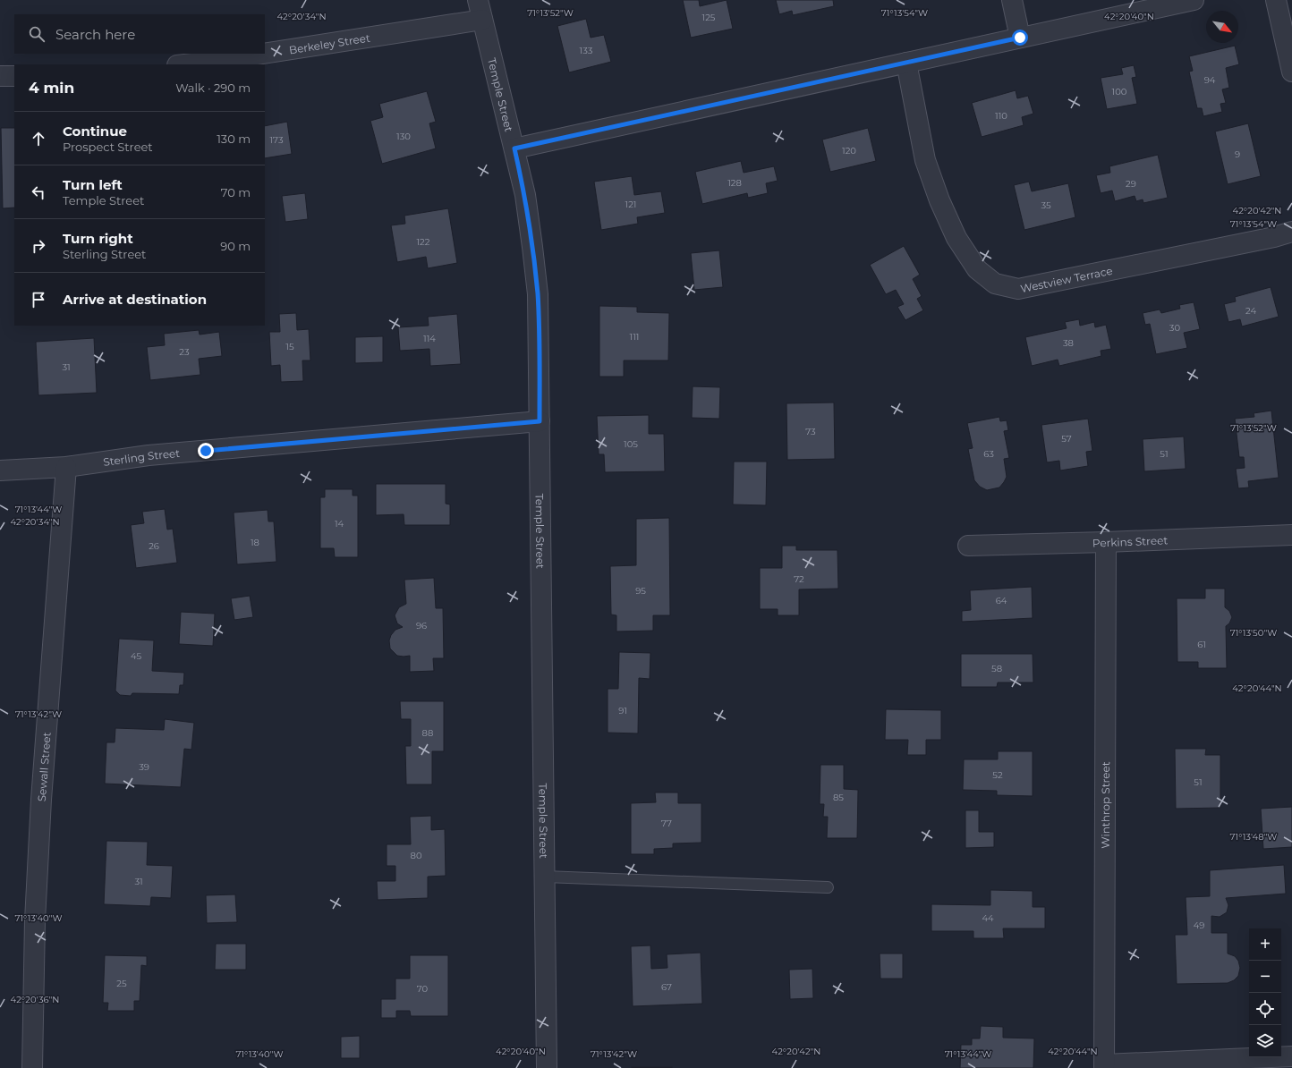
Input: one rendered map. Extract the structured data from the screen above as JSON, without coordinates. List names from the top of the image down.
{
  "streets": {
    "street": [
      "Berkeley Street",
      "Temple Street",
      "Westview Terrace",
      "Sterling Street",
      "Perkins Street",
      "Sewall Street",
      "Winthrop Street"
    ]
  },
  "crossings": [
    ["Berkeley Street", "Temple Street"],
    ["Temple Street", "Sterling Street"],
    ["Sterling Street", "Sewall Street"],
    ["Perkins Street", "Winthrop Street"]
  ],
  "house_numbers": [
    "125",
    "133",
    "94",
    "100",
    "110",
    "130",
    "173",
    "120",
    "9",
    "128",
    "29",
    "121",
    "35",
    "122",
    "24",
    "30",
    "111",
    "114",
    "38",
    "15",
    "23",
    "31",
    "73",
    "57",
    "105",
    "63",
    "51",
    "14",
    "18",
    "26",
    "72",
    "95",
    "64",
    "96",
    "61",
    "45",
    "58",
    "91",
    "88",
    "39",
    "52",
    "51",
    "85",
    "77",
    "80",
    "31",
    "44",
    "49",
    "25",
    "67",
    "70"
  ],
  "north": "bottom right",
  "page": {
    "search": "Search here",
    "heading": ["4 min", "Walk · 290 m"],
    "list": [
      ["Continue", "Prospect Street", "130 m"],
      ["Turn left", "Temple Street", "70 m"],
      ["Turn right", "Sterling Street", "90 m"],
      "Arrive at destination"
    ],
    "map_buttons": ["+", "−"]
  },
  "coordinates": [
    "71°13'52\"W",
    "71°13'54\"W",
    "42°20'34\"N",
    "42°20'40\"N",
    "42°20'42\"N",
    "71°13'44\"W",
    "71°13'50\"W",
    "42°20'44\"N",
    "71°13'42\"W",
    "71°13'48\"W",
    "71°13'40\"W",
    "42°20'36\"N"
  ]
}
